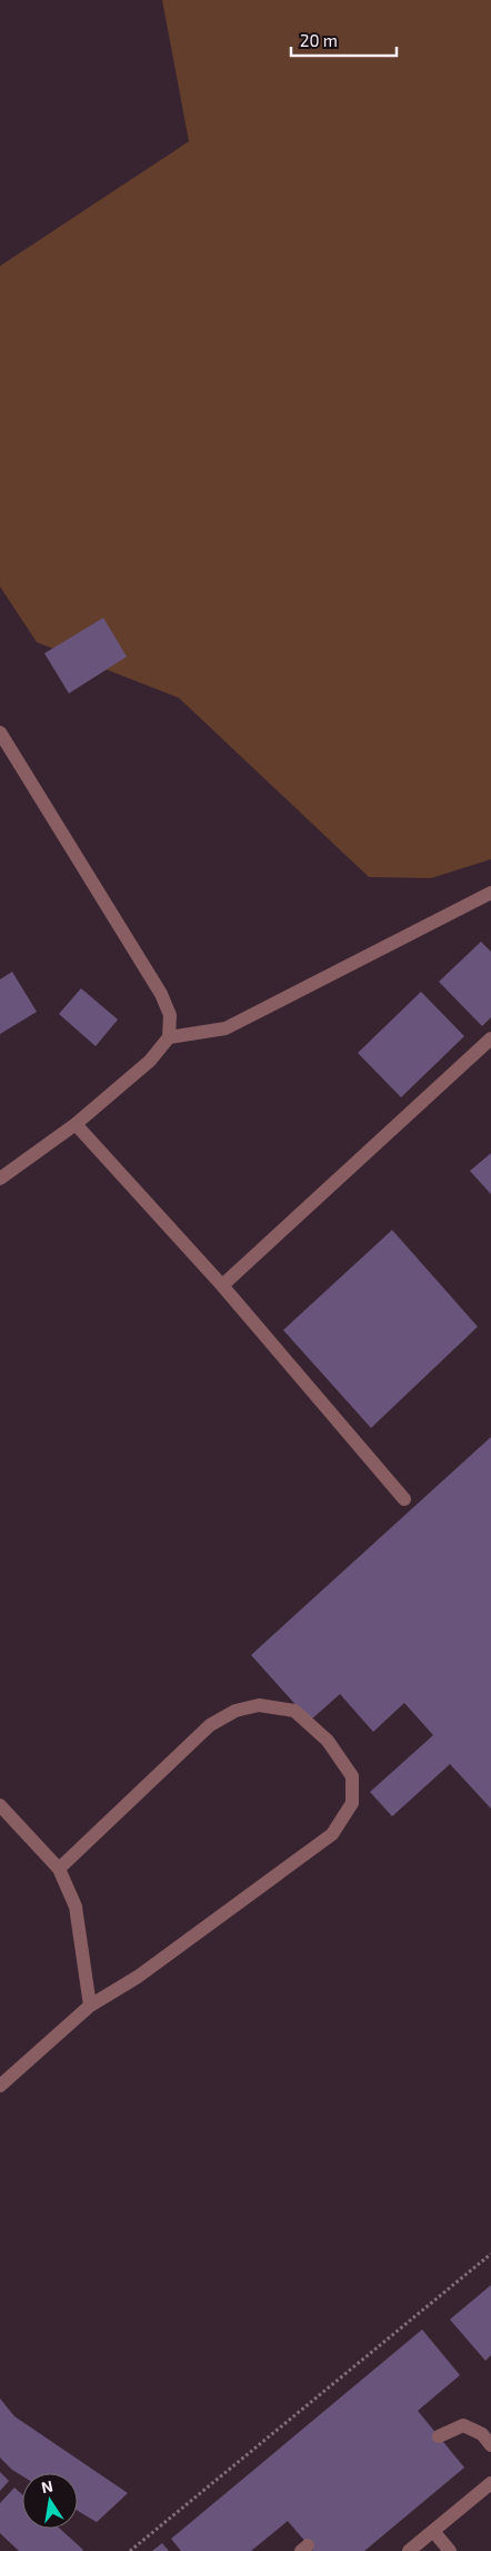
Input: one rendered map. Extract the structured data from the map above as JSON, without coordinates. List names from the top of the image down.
{
  "scale_bar": "20 m",
  "north": "top"
}
